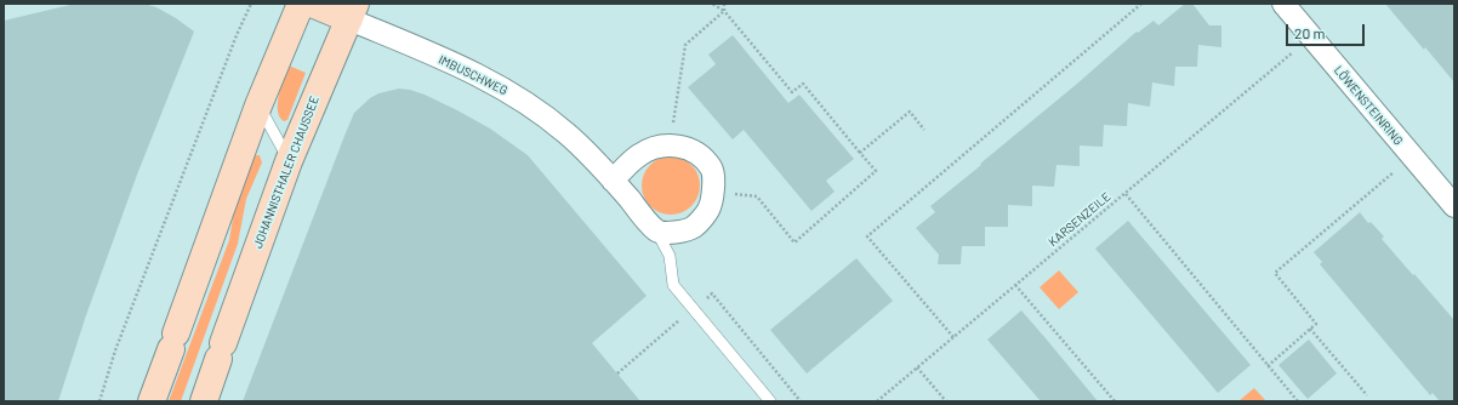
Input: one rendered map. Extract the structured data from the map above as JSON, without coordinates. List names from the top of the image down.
{
  "streets": {
    "main road": ["IMBUSCHWEG", "JOHANNISTHALER CHAUSSEE"],
    "street": ["LÖWENSTEINRING"],
    "path": ["KARSENZEILE"]
  },
  "crossings": [
    ["IMBUSCHWEG", "JOHANNISTHALER CHAUSSEE"]
  ],
  "scale_bar": "20 m"
}
